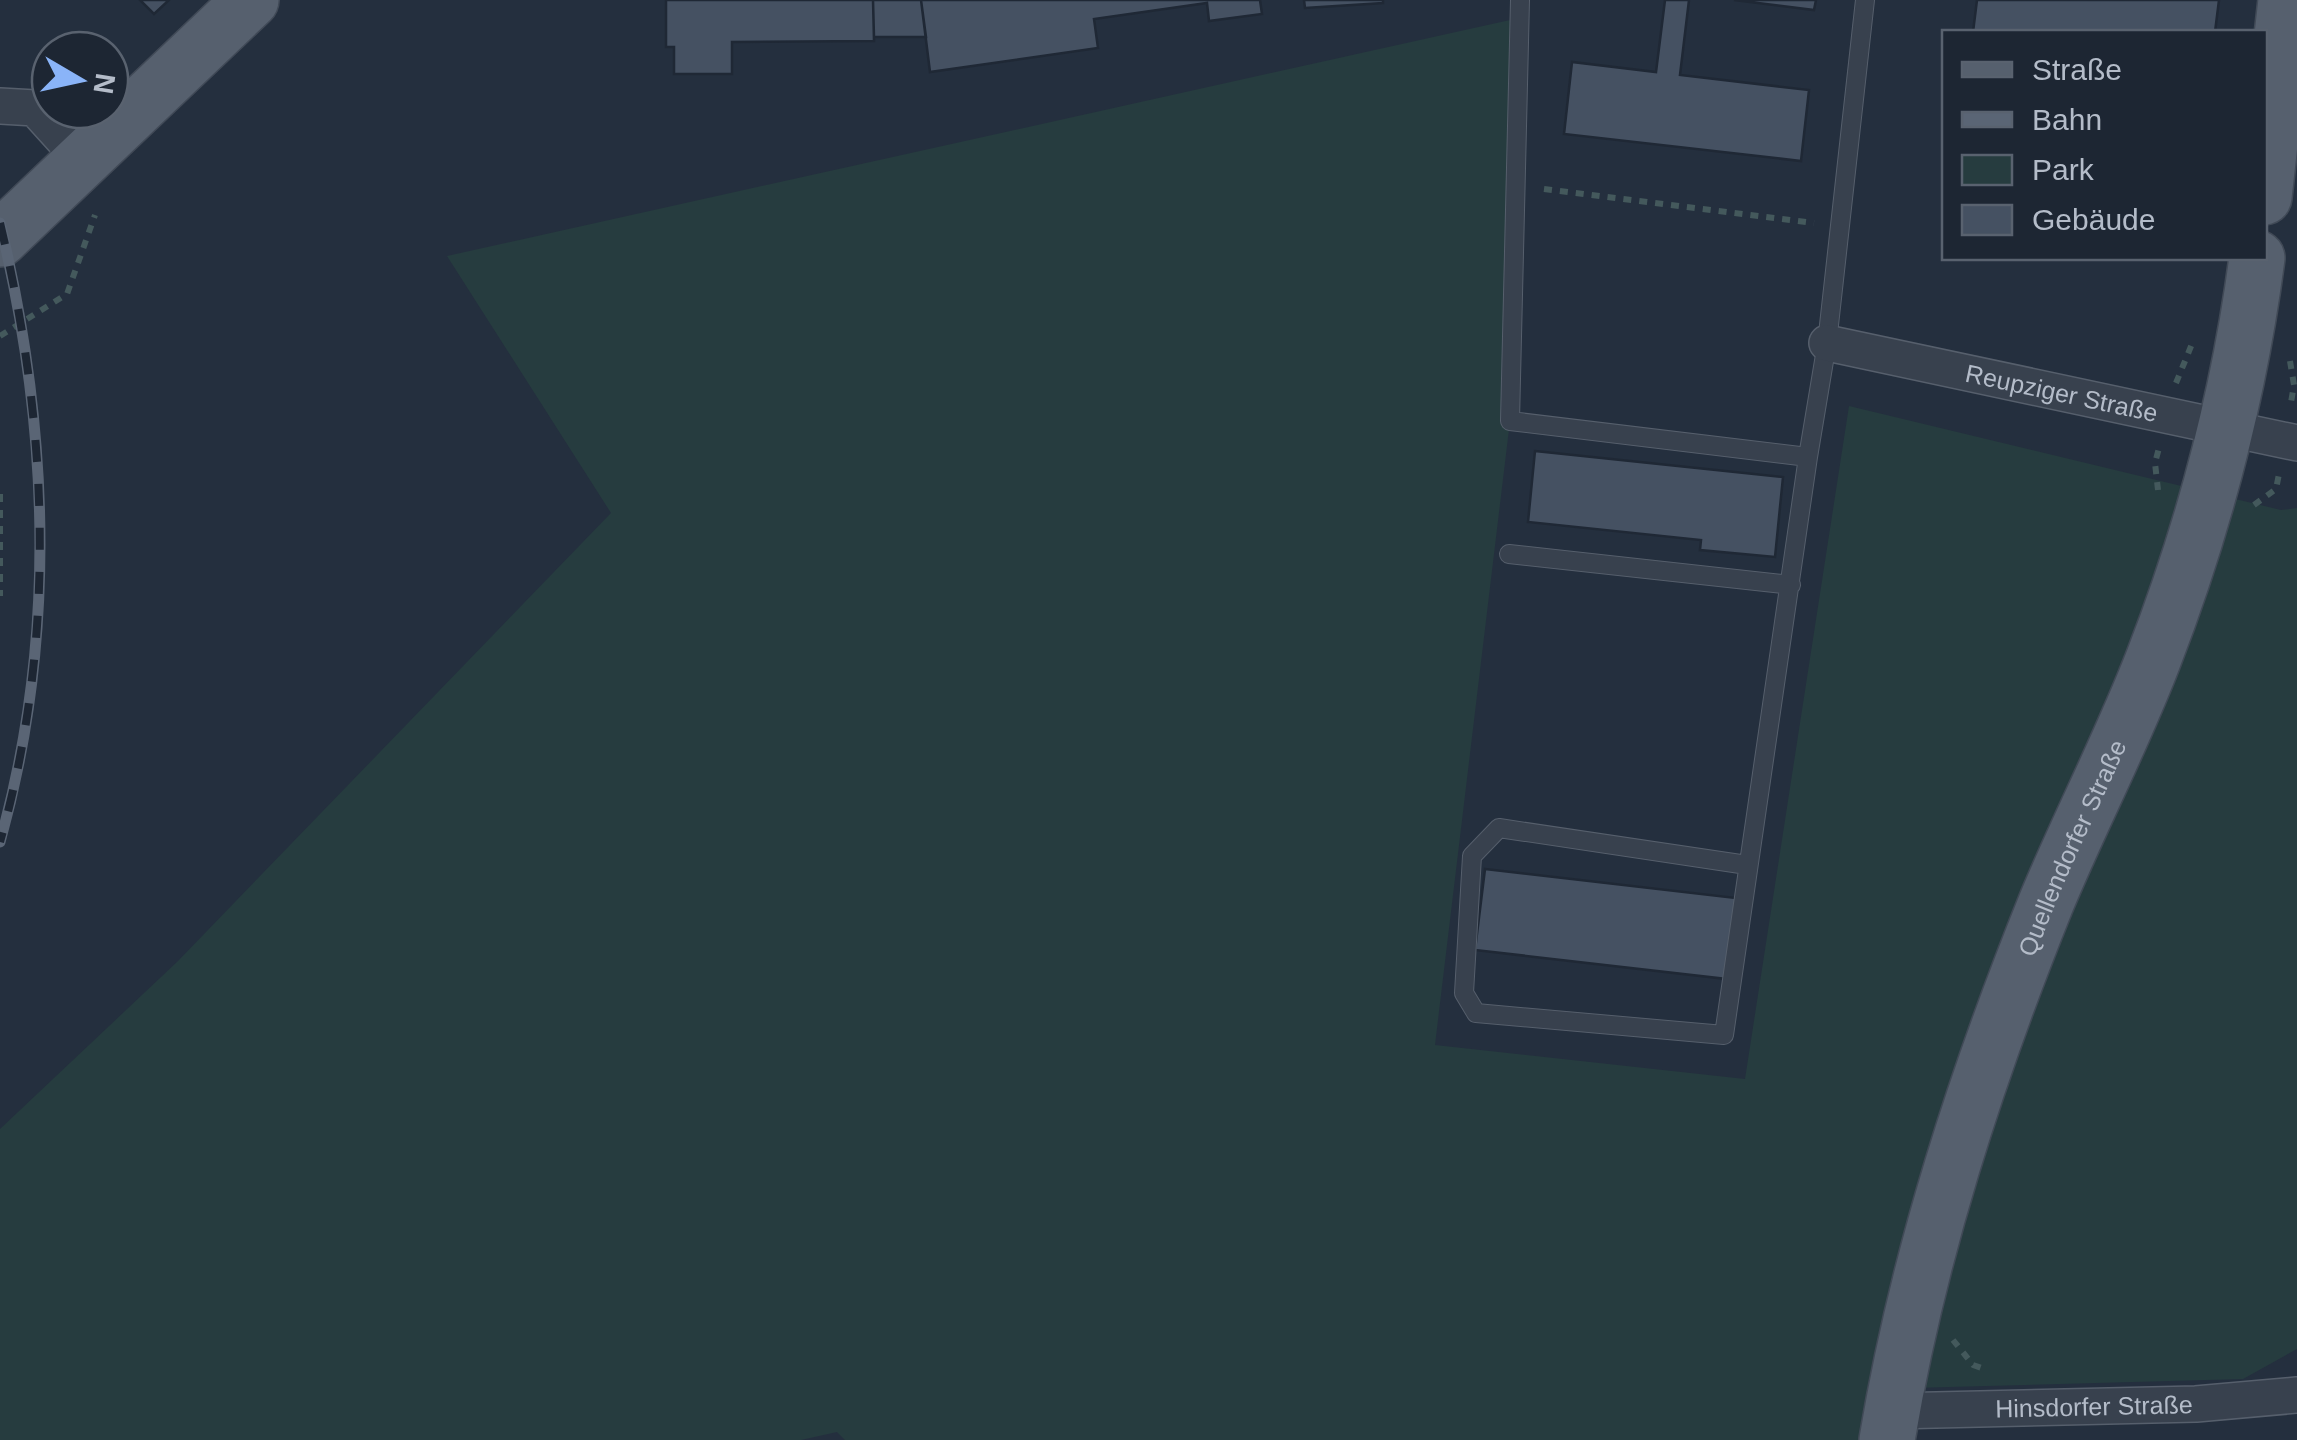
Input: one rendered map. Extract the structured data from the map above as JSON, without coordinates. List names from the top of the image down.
{
  "streets": {
    "main road": ["Quellendorfer Straße"],
    "street": ["Reupziger Straße", "Hinsdorfer Straße"]
  },
  "crossings": [
    ["Reupziger Straße", "Quellendorfer Straße"],
    ["Quellendorfer Straße", "Hinsdorfer Straße"]
  ],
  "legend": [
    "Straße",
    "Bahn",
    "Park",
    "Gebäude"
  ],
  "north": "right"
}
